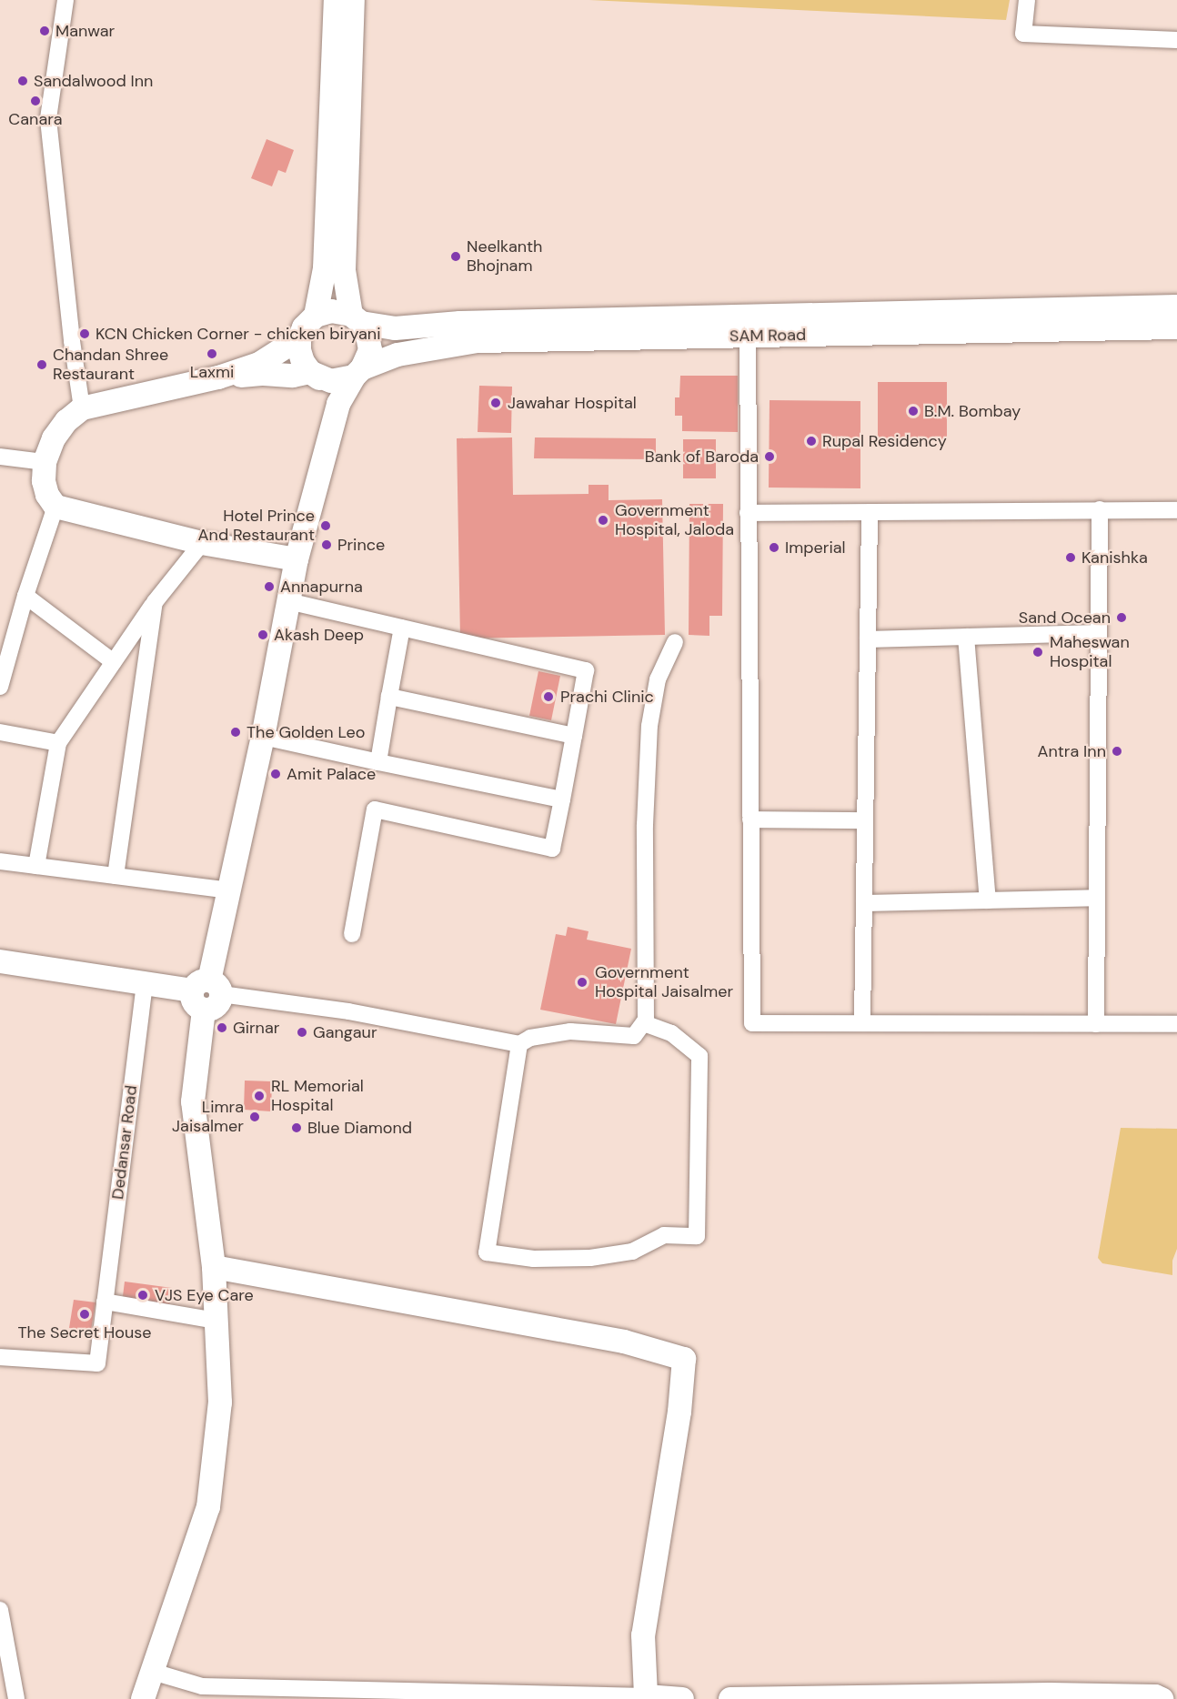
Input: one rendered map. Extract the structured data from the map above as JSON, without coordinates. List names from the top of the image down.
{
  "streets": {
    "main road": ["SAM Road"],
    "street": ["Dedansar Road"]
  },
  "places": [
    "Manwar",
    "Sandalwood Inn",
    "Canara",
    "Neelkanth Bhojnam",
    "KCN Chicken Corner - chicken biryani",
    "Laxmi",
    "Chandan Shree Restaurant",
    "Jawahar Hospital",
    "B.M. Bombay",
    "Rupal Residency",
    "Bank of Baroda",
    "Government Hospital, Jaloda",
    "Hotel Prince And Restaurant",
    "Prince",
    "Imperial",
    "Kanishka",
    "Annapurna",
    "Sand Ocean",
    "Akash Deep",
    "Maheswan Hospital",
    "Prachi Clinic",
    "The Golden Leo",
    "Antra Inn",
    "Amit Palace",
    "Government Hospital Jaisalmer",
    "Girnar",
    "Gangaur",
    "RL Memorial Hospital",
    "Limra Jaisalmer",
    "Blue Diamond",
    "VJS Eye Care",
    "The Secret House"
  ]
}
